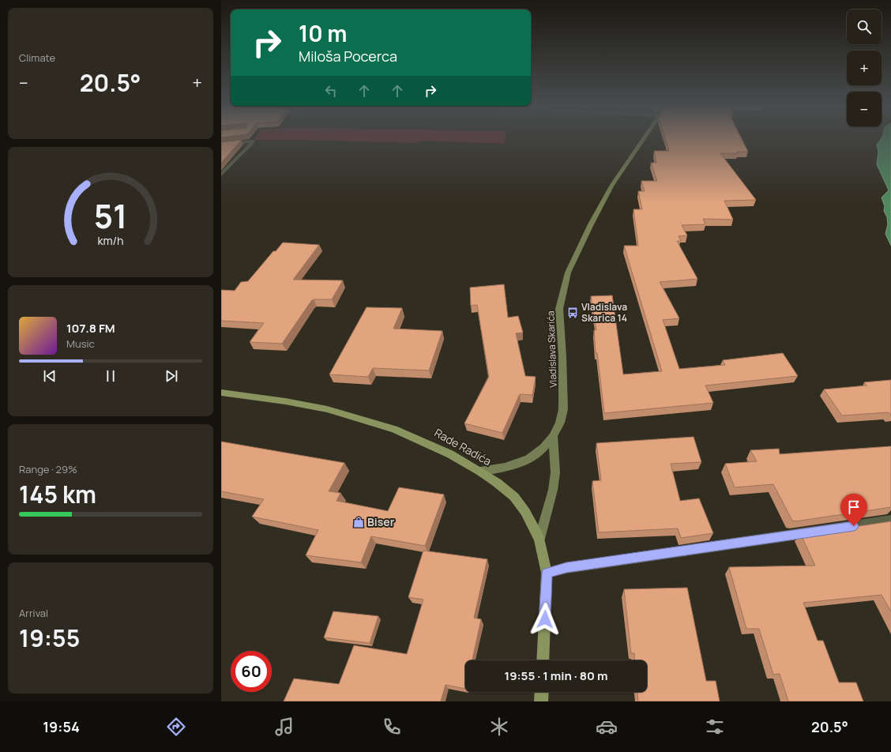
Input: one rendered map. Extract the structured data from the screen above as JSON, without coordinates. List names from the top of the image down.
{
  "streets": {
    "main road": ["Rade Radića"],
    "street": ["Vladislava Skarića"]
  },
  "crossings": [
    ["Vladislava Skarića", "Rade Radića"]
  ],
  "places": {
    "bus stop": ["Vladislava Skarica 14"],
    "shop": ["Biser"]
  },
  "page": {
    "tile": [
      "Climate",
      ["Range · 29%", "145 km"],
      ["Arrival", "19:55"]
    ],
    "map_buttons": ["+", "−"],
    "turn": ["10 m", "Miloša Pocerca"],
    "heat": ["−", "20.5°", "+"],
    "song": ["107.8 FM", "Music"],
    "limit": "60",
    "trip": "19:55 · 1 min · 80 m",
    "tabs": ["19:54", "20.5°"],
    "gauge": ["51", "km/h"]
  }
}
